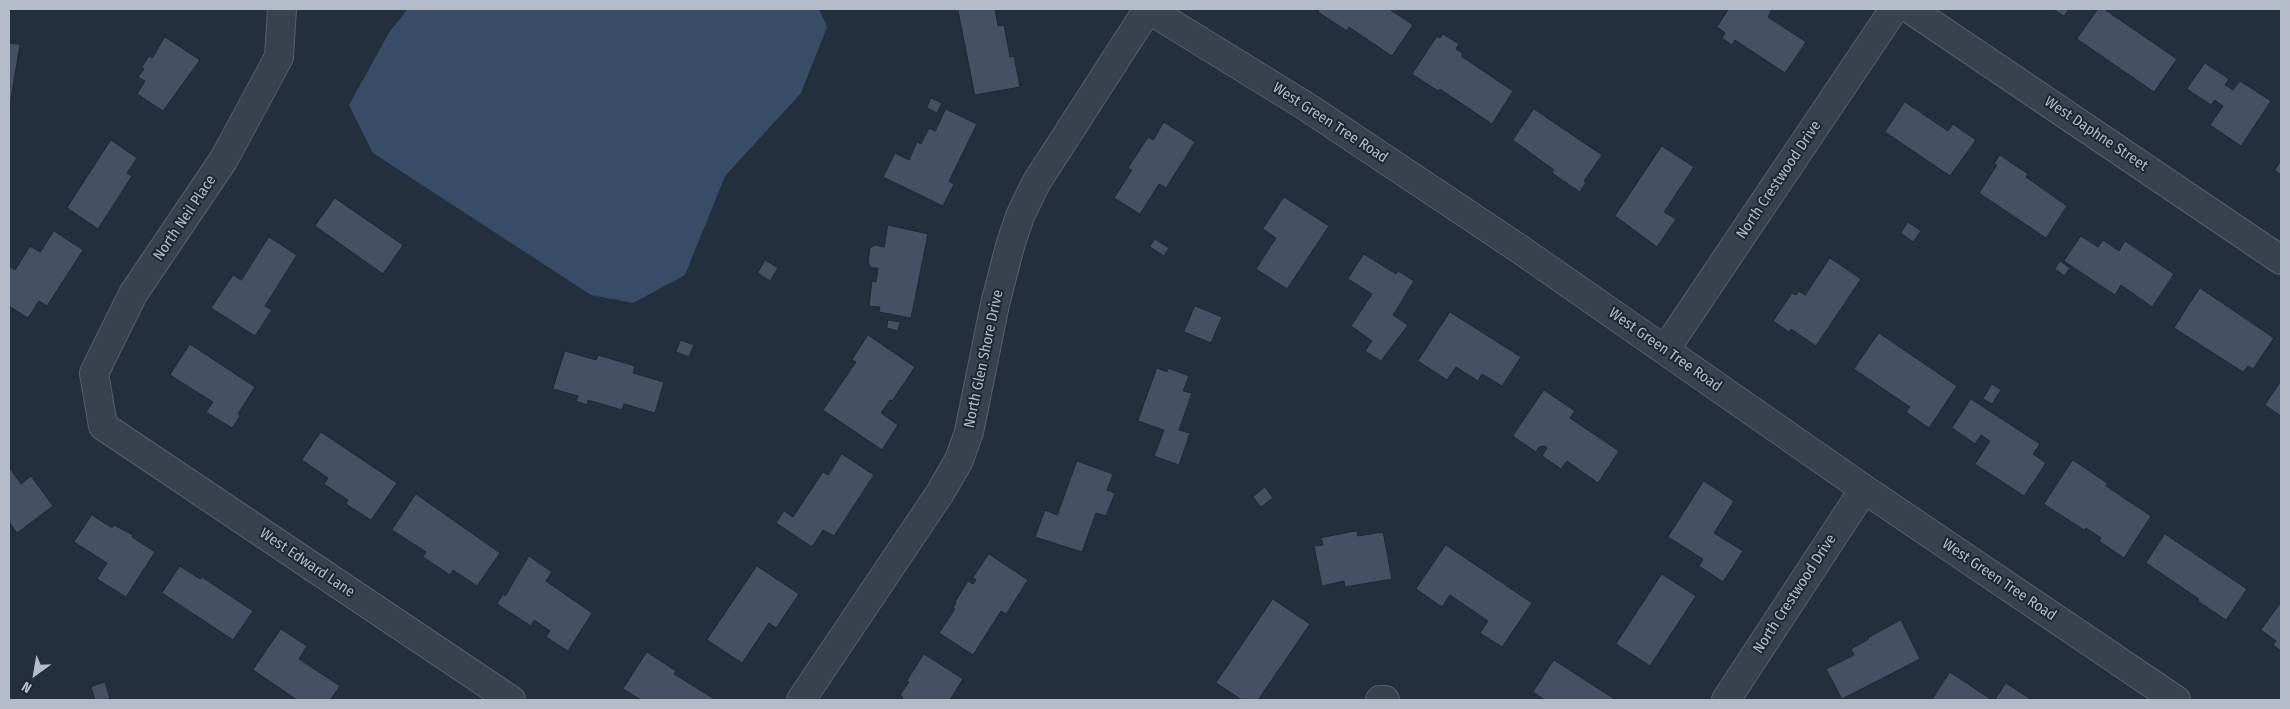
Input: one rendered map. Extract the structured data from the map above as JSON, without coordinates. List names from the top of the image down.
{
  "streets": {
    "street": [
      "West Green Tree Road",
      "West Daphne Street",
      "North Crestwood Drive",
      "North Neil Place",
      "North Glen Shore Drive",
      "West Edward Lane"
    ]
  },
  "crossings": [
    ["West Green Tree Road", "North Crestwood Drive"],
    ["West Green Tree Road", "North Glen Shore Drive"],
    ["North Neil Place", "West Edward Lane"]
  ],
  "north": "bottom left"
}
